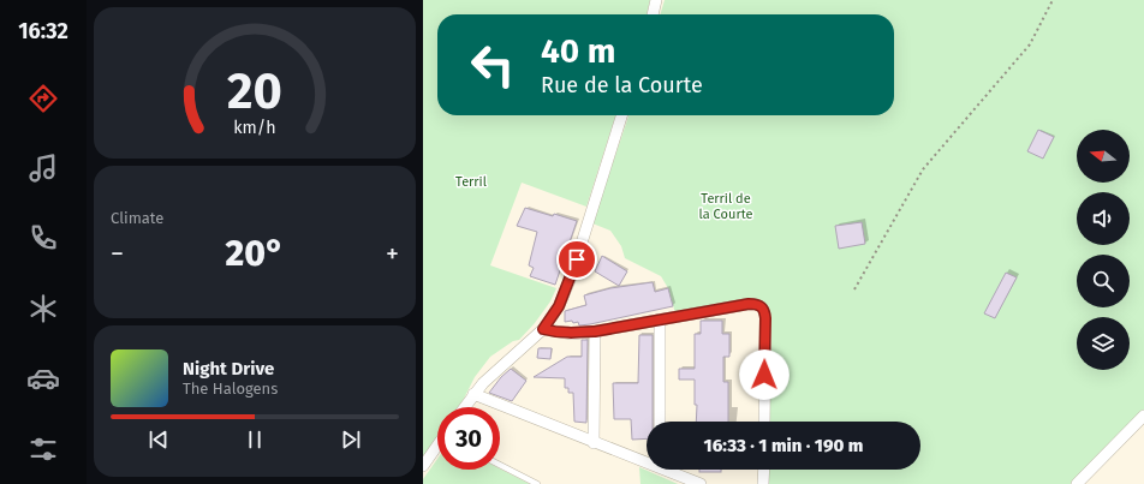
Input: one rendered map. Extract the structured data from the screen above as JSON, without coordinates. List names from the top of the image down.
{
  "parks": ["Terril", "Terril de la Courte"],
  "north": "left",
  "page": {
    "tabs": "16:32",
    "turn": ["40 m", "Rue de la Courte"],
    "tile": "Climate",
    "heat": ["−", "20°", "+"],
    "song": ["Night Drive", "The Halogens"],
    "limit": "30",
    "trip": "16:33 · 1 min · 190 m",
    "gauge": ["20", "km/h"]
  }
}
